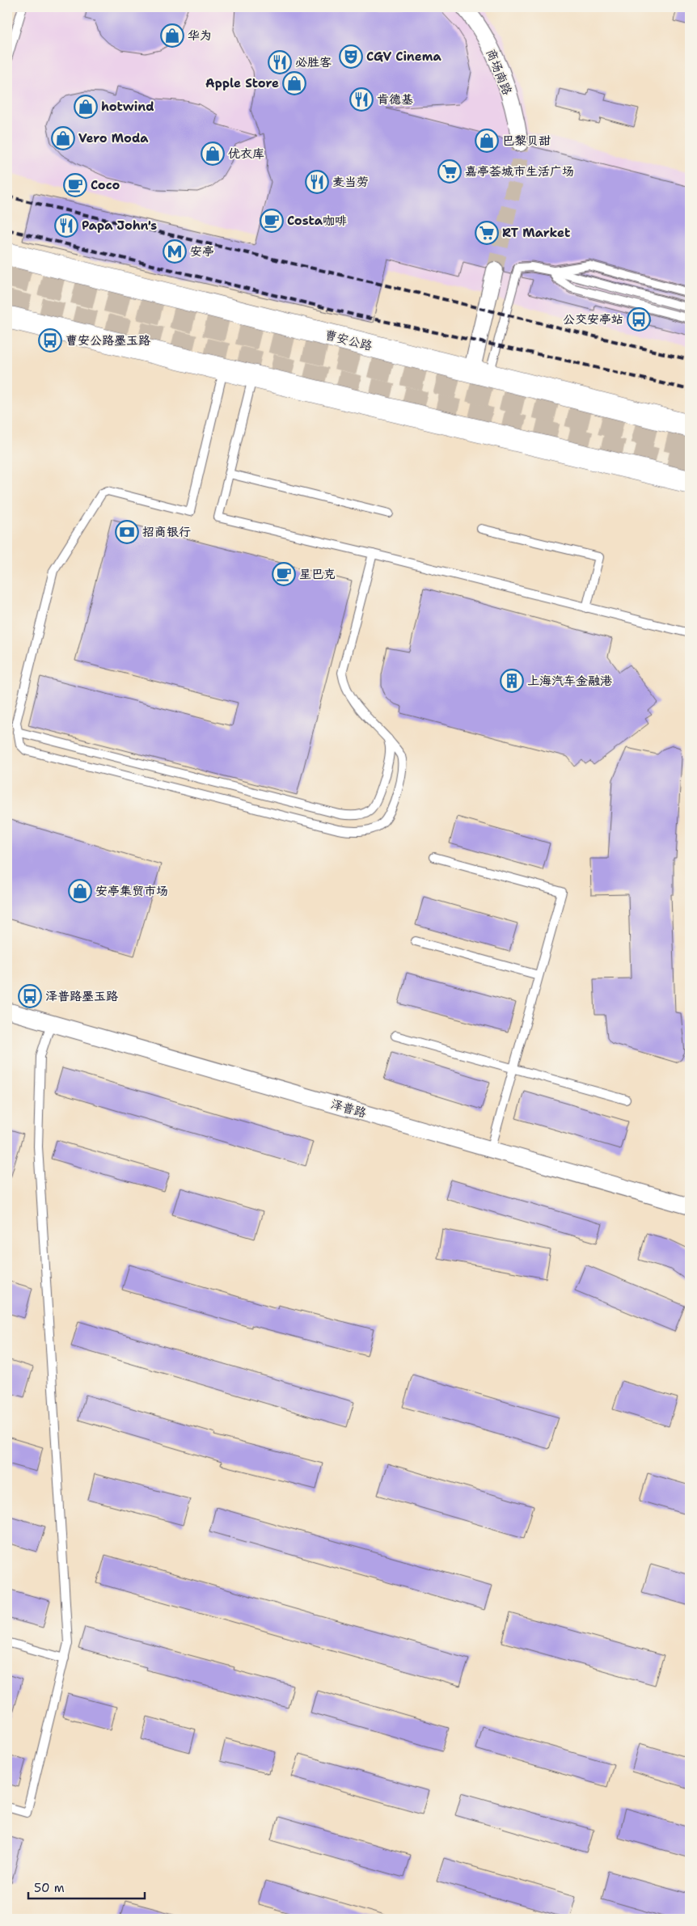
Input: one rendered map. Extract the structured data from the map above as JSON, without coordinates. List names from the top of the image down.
{
  "streets": {
    "main road": ["曹安公路"],
    "street": ["商场南路", "泽普路"]
  },
  "places": {
    "shop": [
      "华为",
      "Apple Store",
      "hotwind",
      "Vero Moda",
      "巴黎贝甜",
      "优衣库",
      "安亭集贸市场"
    ],
    "theatre": ["CGV Cinema"],
    "restaurant": [
      "必胜客",
      "肯德基",
      "麦当劳",
      "Papa John's"
    ],
    "supermarket": ["嘉亭荟城市生活广场", "RT Market"],
    "cafe": ["Coco", "Costa咖啡", "星巴克"],
    "metro station": ["安亭"],
    "bus stop": ["公交安亭站", "曹安公路墨玉路", "泽普路墨玉路"],
    "bank": ["招商银行"],
    "building": ["上海汽车金融港"]
  },
  "scale_bar": "50 m"
}
